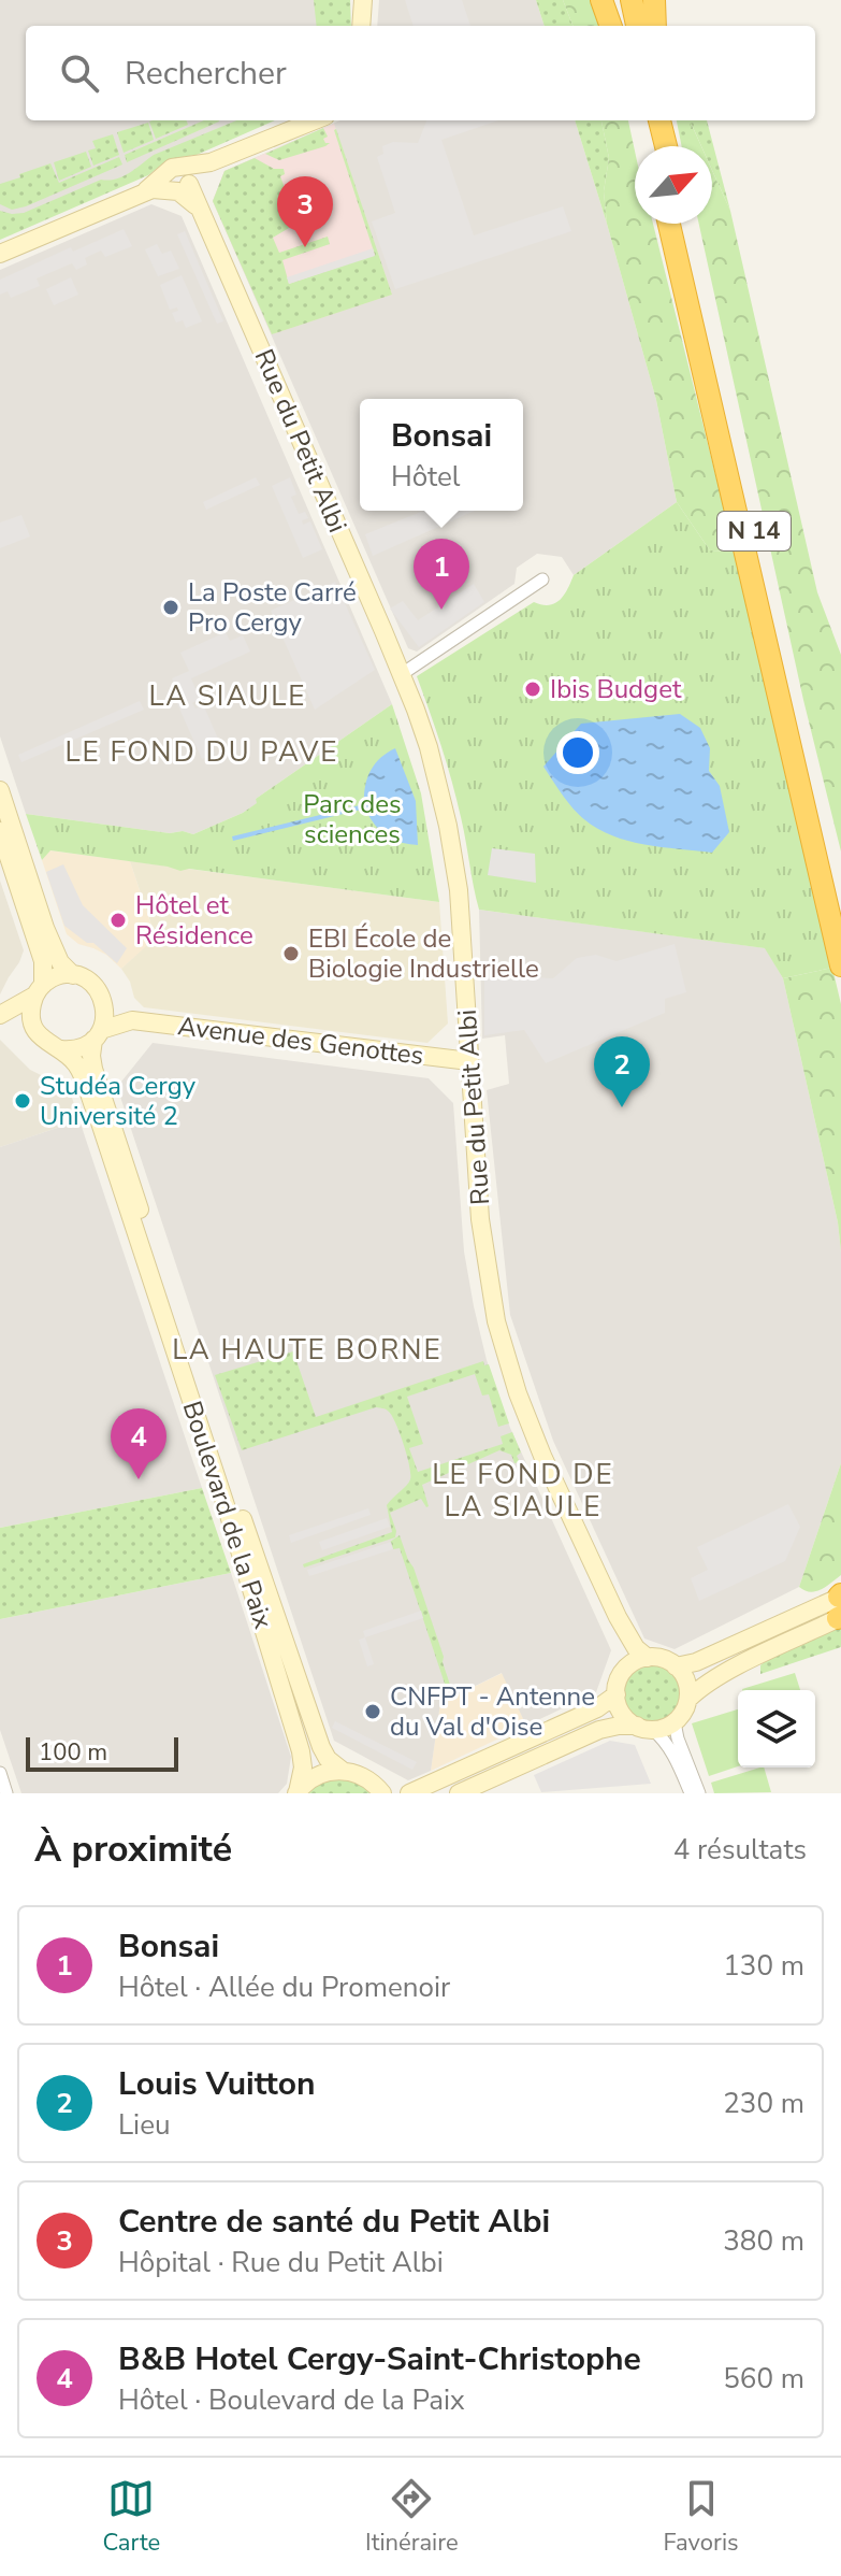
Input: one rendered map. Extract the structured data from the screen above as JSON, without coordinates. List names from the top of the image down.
{
  "streets": {
    "highway": ["N 14"],
    "main road": ["Rue du Petit Albi", "Avenue des Genottes", "Boulevard de la Paix"]
  },
  "crossings": [
    ["Rue du Petit Albi", "Avenue des Genottes"],
    ["Avenue des Genottes", "Boulevard de la Paix"]
  ],
  "districts": [
    "LA SIAULE",
    "LE FOND DU PAVE",
    "LA HAUTE BORNE",
    "LE FOND DE LA SIAULE"
  ],
  "parks": ["Parc des sciences"],
  "places": [
    "La Poste Carré Pro Cergy",
    "Ibis Budget",
    "Hôtel et Résidence",
    "EBI École de Biologie Industrielle",
    "Studéa Cergy Université 2",
    "CNFPT - Antenne du Val d'Oise"
  ],
  "scale_bar": "100 m",
  "north": "top right",
  "page": {
    "search": "Rechercher",
    "pins": [
      "3",
      "1",
      "2",
      "4"
    ],
    "popup": ["Bonsai", "Hôtel"],
    "scale": "100 m",
    "heading": ["À proximité", "4 résultats"],
    "list": [
      {
        "mark": "1",
        "name": "Bonsai",
        "note": "Hôtel · Allée du Promenoir",
        "value": "130 m"
      },
      {
        "mark": "2",
        "name": "Louis Vuitton",
        "note": "Lieu",
        "value": "230 m"
      },
      {
        "mark": "3",
        "name": "Centre de santé du Petit Albi",
        "note": "Hôpital · Rue du Petit Albi",
        "value": "380 m"
      },
      {
        "mark": "4",
        "name": "B&B Hotel Cergy-Saint-Christophe",
        "note": "Hôtel · Boulevard de la Paix",
        "value": "560 m"
      }
    ],
    "nav": ["Carte", "Itinéraire", "Favoris"]
  }
}
